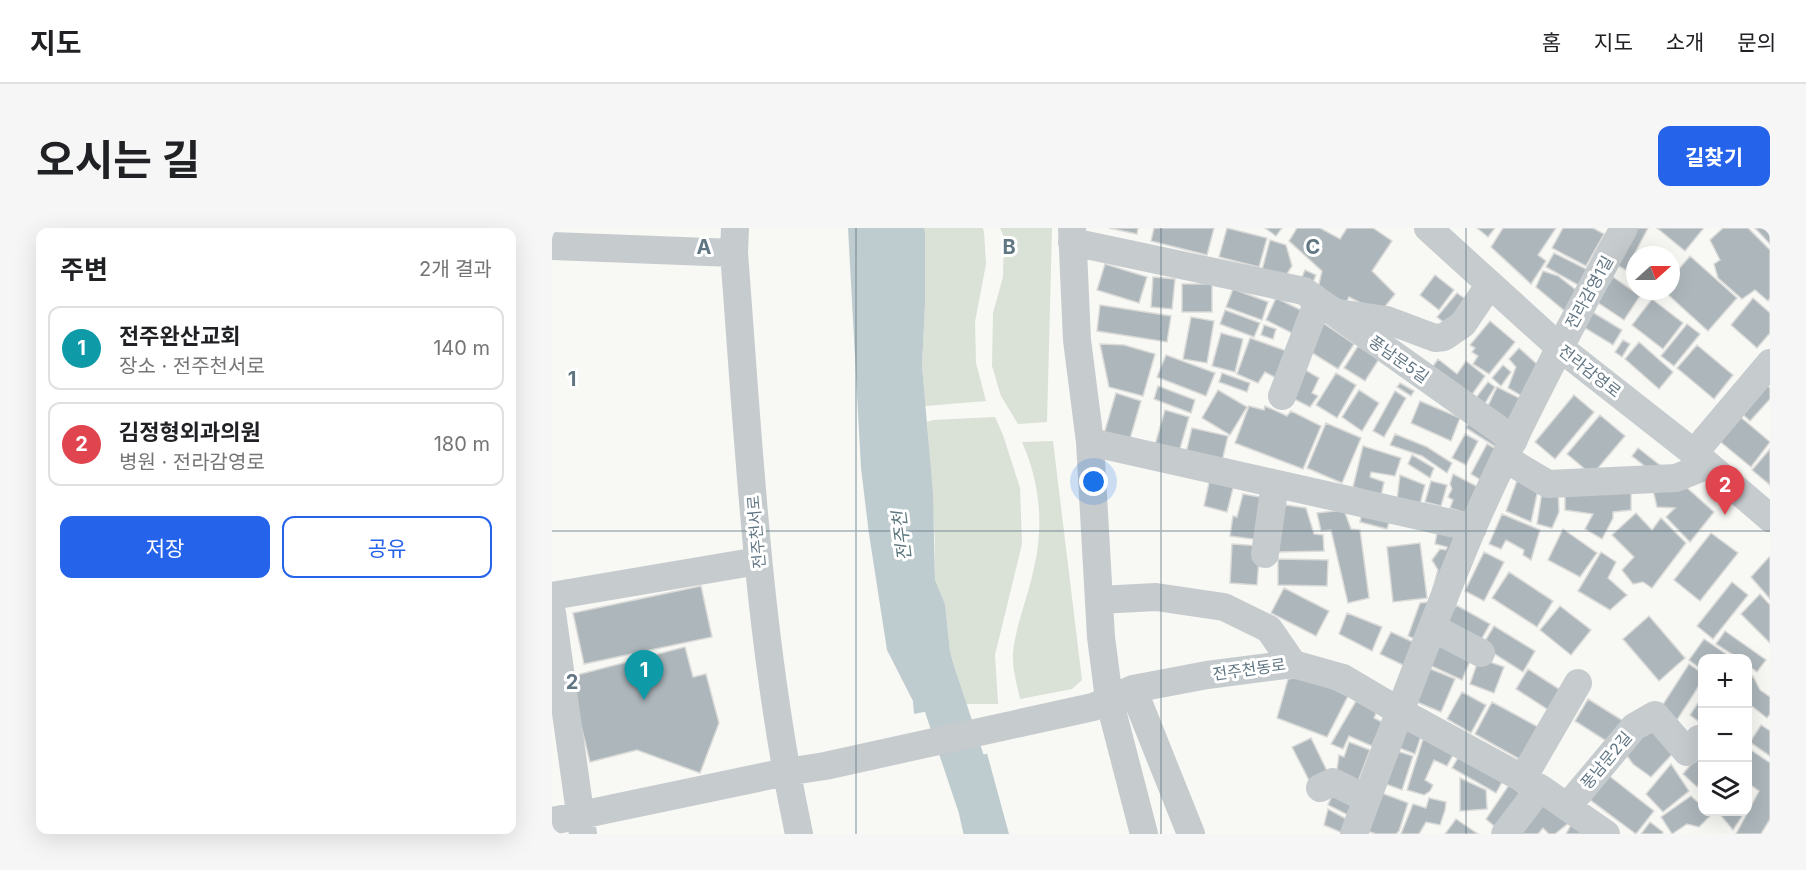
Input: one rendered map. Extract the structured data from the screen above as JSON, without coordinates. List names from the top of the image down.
{
  "streets": {
    "street": [
      "전라감영1길",
      "풍남문5길",
      "전라감영로",
      "전주천서로",
      "전주천동로",
      "풍남문2길"
    ]
  },
  "crossings": [
    ["전라감영1길", "전라감영로"],
    ["풍남문5길", "전라감영로"],
    ["전주천서로", "전주천동로"]
  ],
  "water": ["전주천"],
  "north": "right",
  "page": {
    "header": "지도",
    "nav": [
      "홈",
      "지도",
      "소개",
      "문의"
    ],
    "title": "오시는 길",
    "buttons": [
      "길찾기",
      ["저장", "공유"]
    ],
    "heading": ["주변", "2개 결과"],
    "list": [
      {
        "mark": "1",
        "name": "전주완산교회",
        "note": "장소 · 전주천서로",
        "value": "140 m"
      },
      {
        "mark": "2",
        "name": "김정형외과의원",
        "note": "병원 · 전라감영로",
        "value": "180 m"
      }
    ],
    "pins": ["2", "1"],
    "map_buttons": ["+", "−"]
  },
  "grid": {
    "columns": ["A", "B", "C"],
    "rows": ["1", "2"]
  }
}
